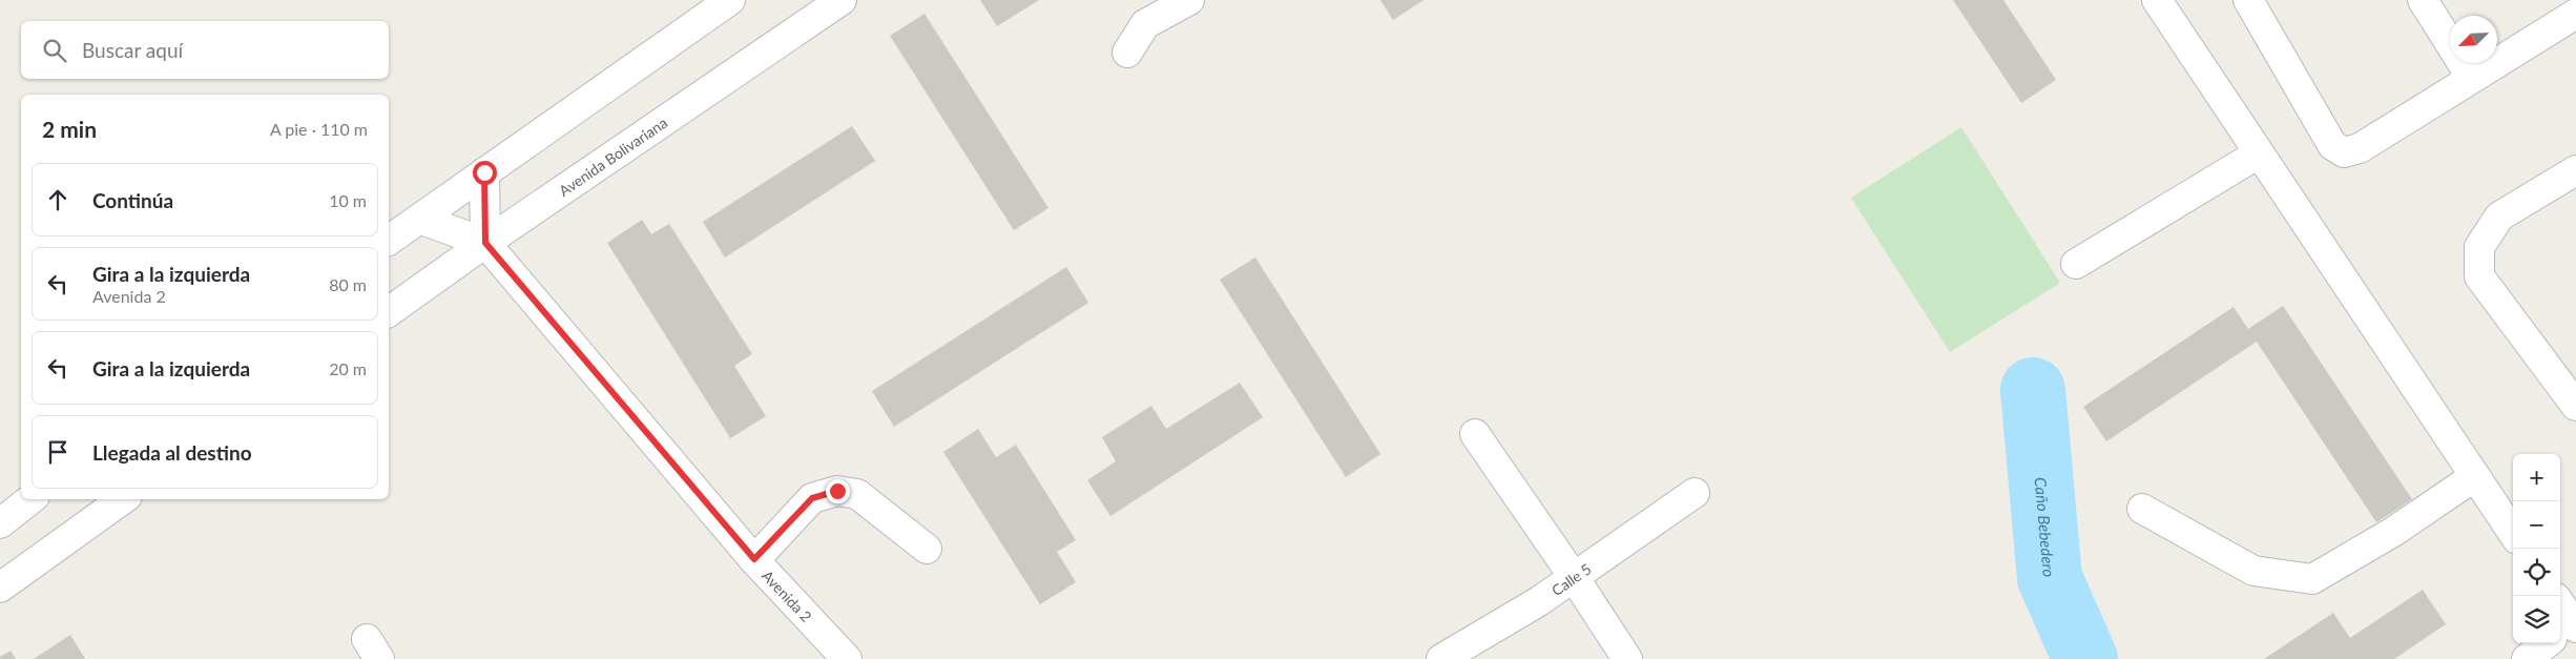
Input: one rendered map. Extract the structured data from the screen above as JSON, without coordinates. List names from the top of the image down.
{
  "streets": {
    "street": ["Avenida Bolivariana", "Calle 5", "Avenida 2"]
  },
  "crossings": [
    ["Avenida Bolivariana", "Avenida 2"]
  ],
  "water": ["Caño Bebedero"],
  "north": "bottom left",
  "page": {
    "search": "Buscar aquí",
    "heading": ["2 min", "A pie · 110 m"],
    "list": [
      ["Continúa", "10 m"],
      ["Gira a la izquierda", "Avenida 2", "80 m"],
      ["Gira a la izquierda", "20 m"],
      "Llegada al destino"
    ],
    "map_buttons": ["+", "−"]
  }
}
